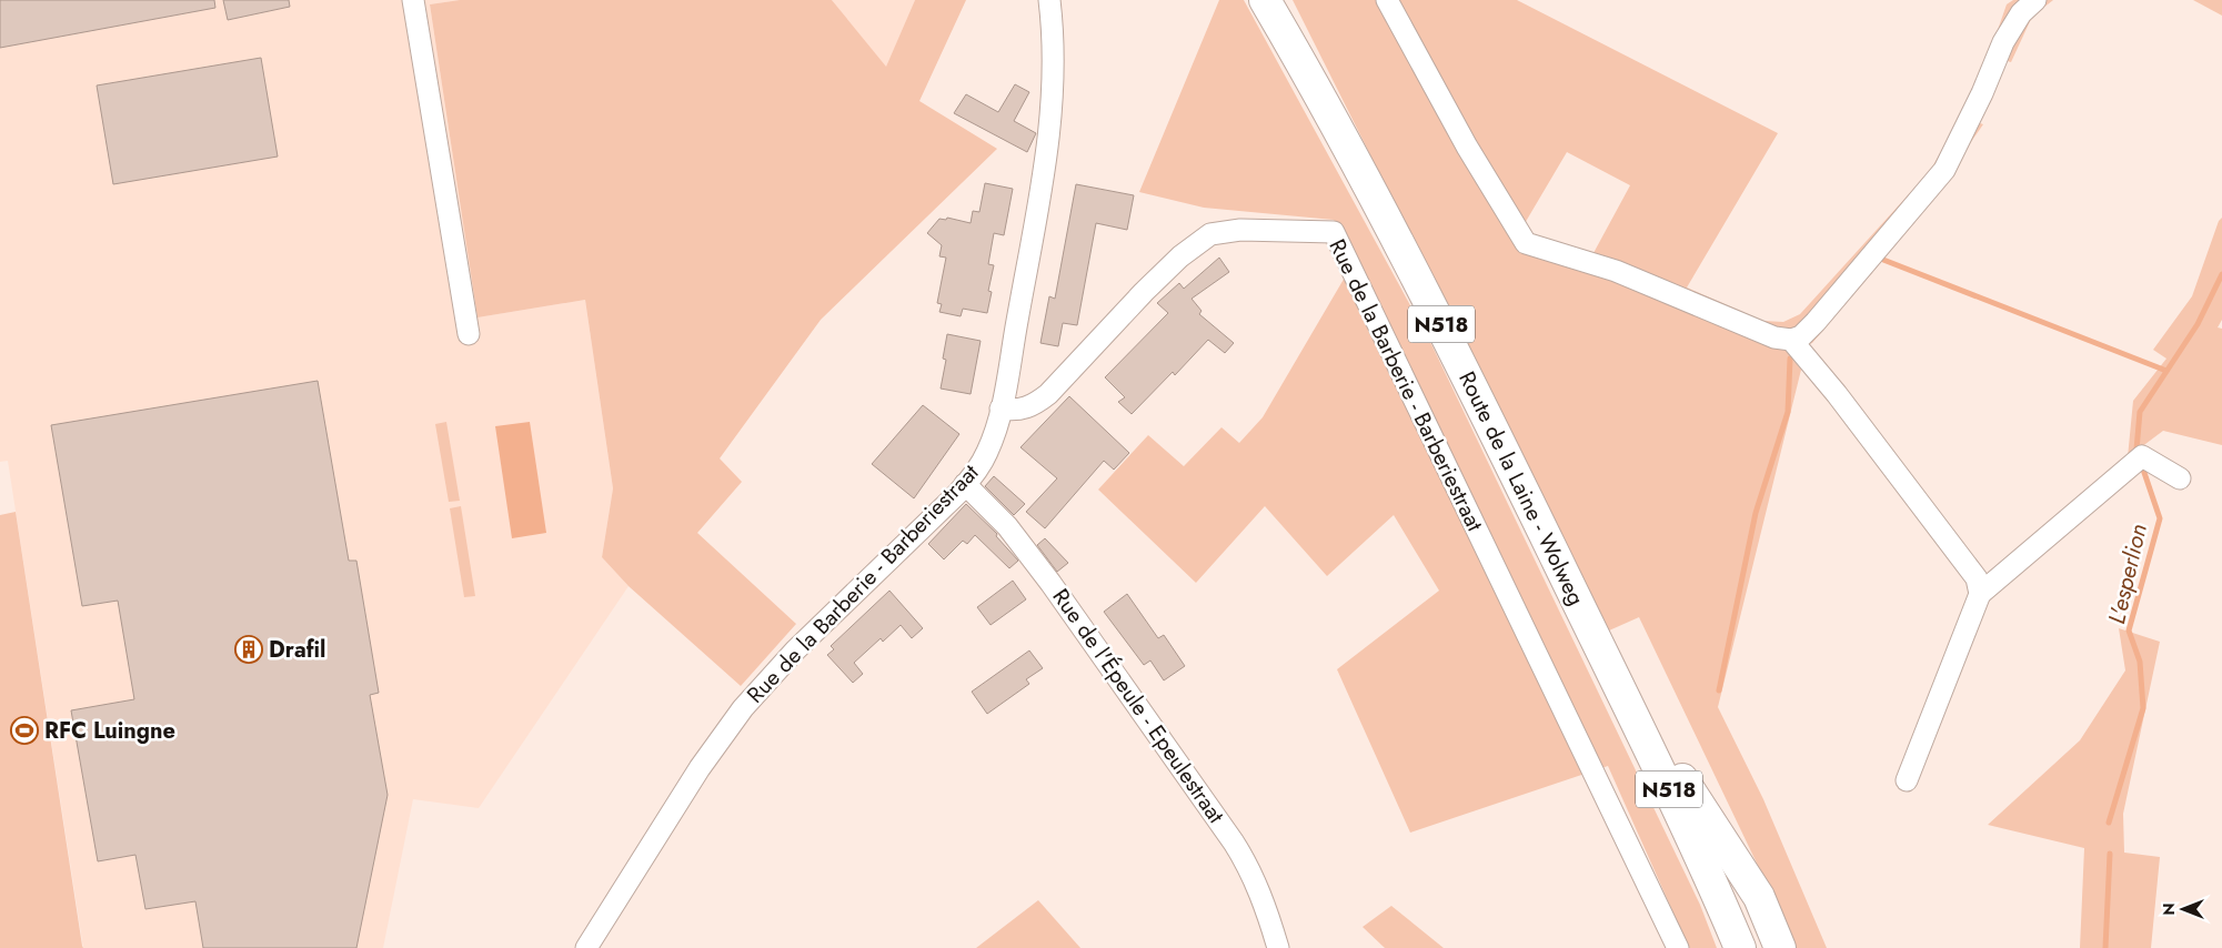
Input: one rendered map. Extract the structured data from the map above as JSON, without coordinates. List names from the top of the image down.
{
  "streets": {
    "highway": ["N518", "Route de la Laine - Wolweg"],
    "street": ["Rue de la Barberie - Barberiestraat", "Rue de l'Épeule - Epeulestraat"]
  },
  "crossings": [
    ["Rue de la Barberie - Barberiestraat", "Rue de l'Épeule - Epeulestraat"]
  ],
  "water": ["L'esperlion"],
  "places": {
    "building": ["Drafil"],
    "sports": ["RFC Luingne"]
  },
  "north": "left"
}
